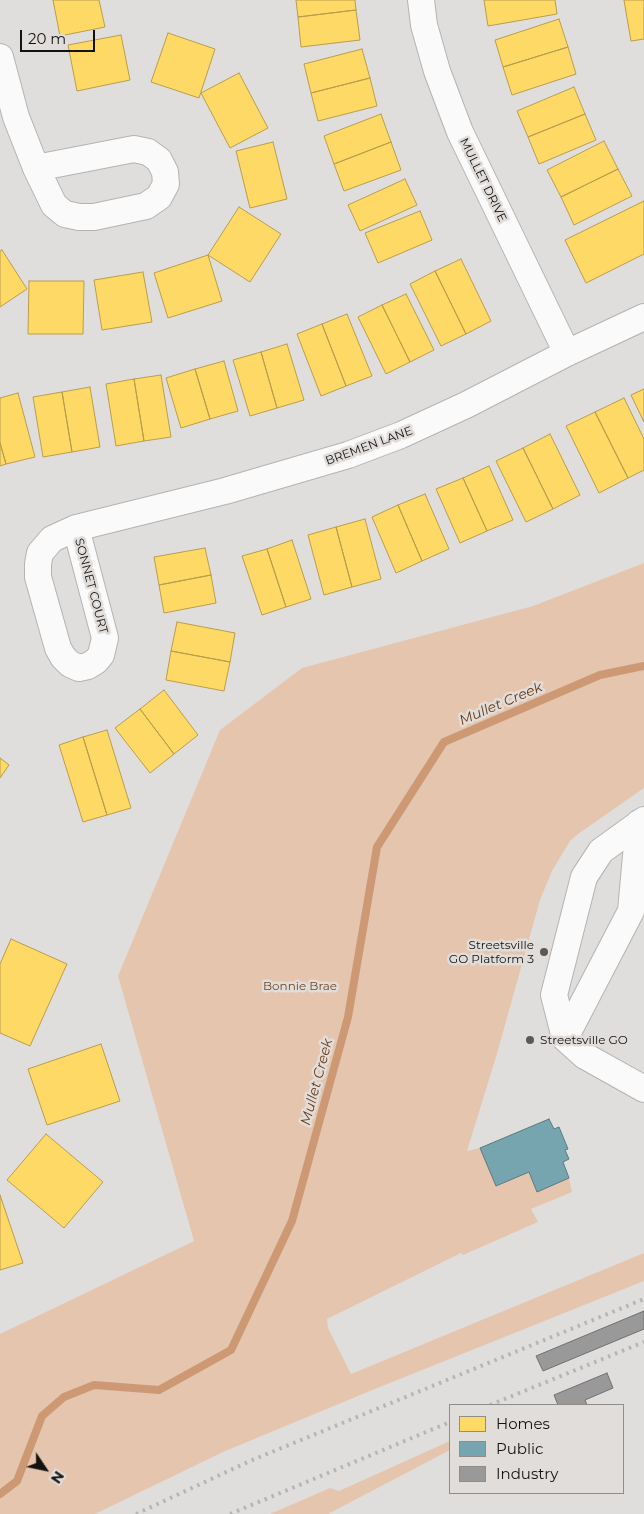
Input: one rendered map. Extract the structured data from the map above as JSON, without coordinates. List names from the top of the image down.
{
  "streets": {
    "street": ["MULLET DRIVE", "BREMEN LANE", "SONNET COURT"]
  },
  "crossings": [
    ["MULLET DRIVE", "BREMEN LANE"],
    ["BREMEN LANE", "SONNET COURT"]
  ],
  "water": ["Mullet Creek"],
  "parks": ["Bonnie Brae"],
  "places": ["Streetsville GO Platform 3", "Streetsville GO"],
  "legend": ["Homes", "Public", "Industry"],
  "scale_bar": "20 m",
  "north": "bottom right"
}
